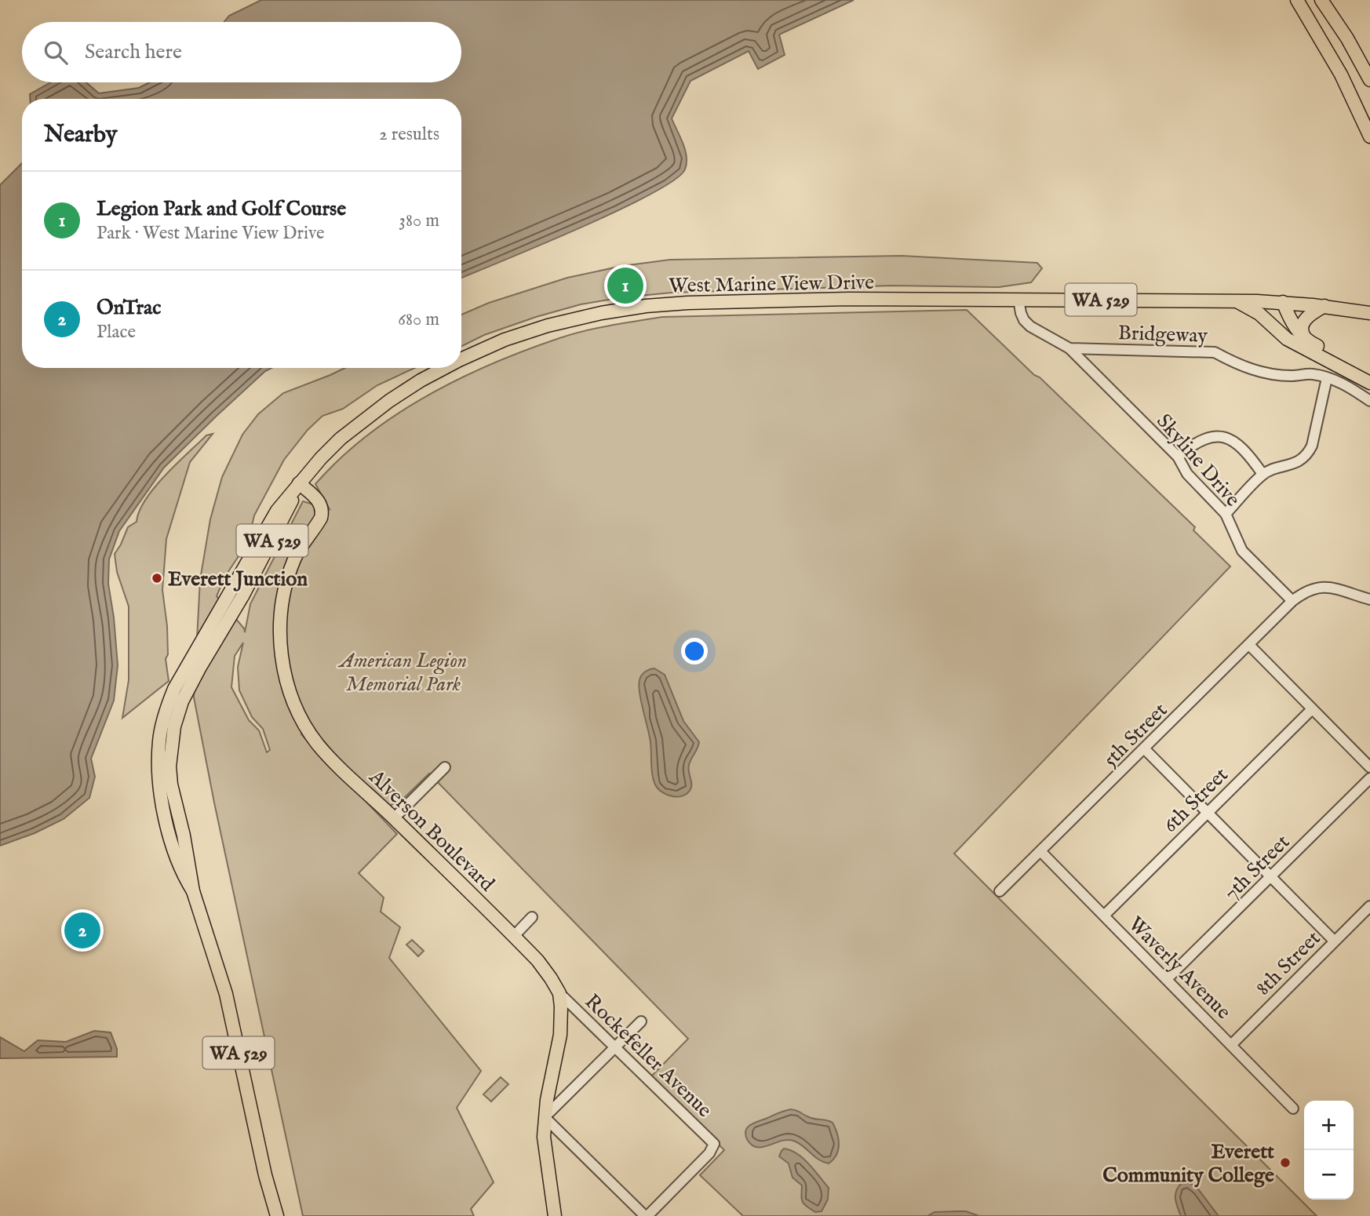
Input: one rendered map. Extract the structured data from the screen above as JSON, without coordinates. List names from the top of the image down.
{
  "streets": {
    "main road": ["West Marine View Drive", "WA 529", "Alverson Boulevard"],
    "street": [
      "Bridgeway",
      "Skyline Drive",
      "5th Street",
      "6th Street",
      "7th Street",
      "8th Street",
      "Waverly Avenue",
      "Rockefeller Avenue"
    ]
  },
  "crossings": [
    ["West Marine View Drive", "WA 529"],
    ["West Marine View Drive", "Bridgeway"],
    ["West Marine View Drive", "Alverson Boulevard"],
    ["WA 529", "Bridgeway"],
    ["Bridgeway", "Skyline Drive"],
    ["Skyline Drive", "5th Street"],
    ["5th Street", "Waverly Avenue"],
    ["6th Street", "Waverly Avenue"],
    ["Alverson Boulevard", "Rockefeller Avenue"],
    ["7th Street", "Waverly Avenue"],
    ["8th Street", "Waverly Avenue"]
  ],
  "parks": ["American Legion Memorial Park"],
  "places": ["Everett Junction", "Everett Community College"],
  "page": {
    "search": "Search here",
    "heading": ["Nearby", "2 results"],
    "list": [
      {
        "mark": "1",
        "name": "Legion Park and Golf Course",
        "note": "Park · West Marine View Drive",
        "value": "380 m"
      },
      {
        "mark": "2",
        "name": "OnTrac",
        "note": "Place",
        "value": "680 m"
      }
    ],
    "pins": ["1", "2"],
    "map_buttons": ["+", "−"]
  }
}
